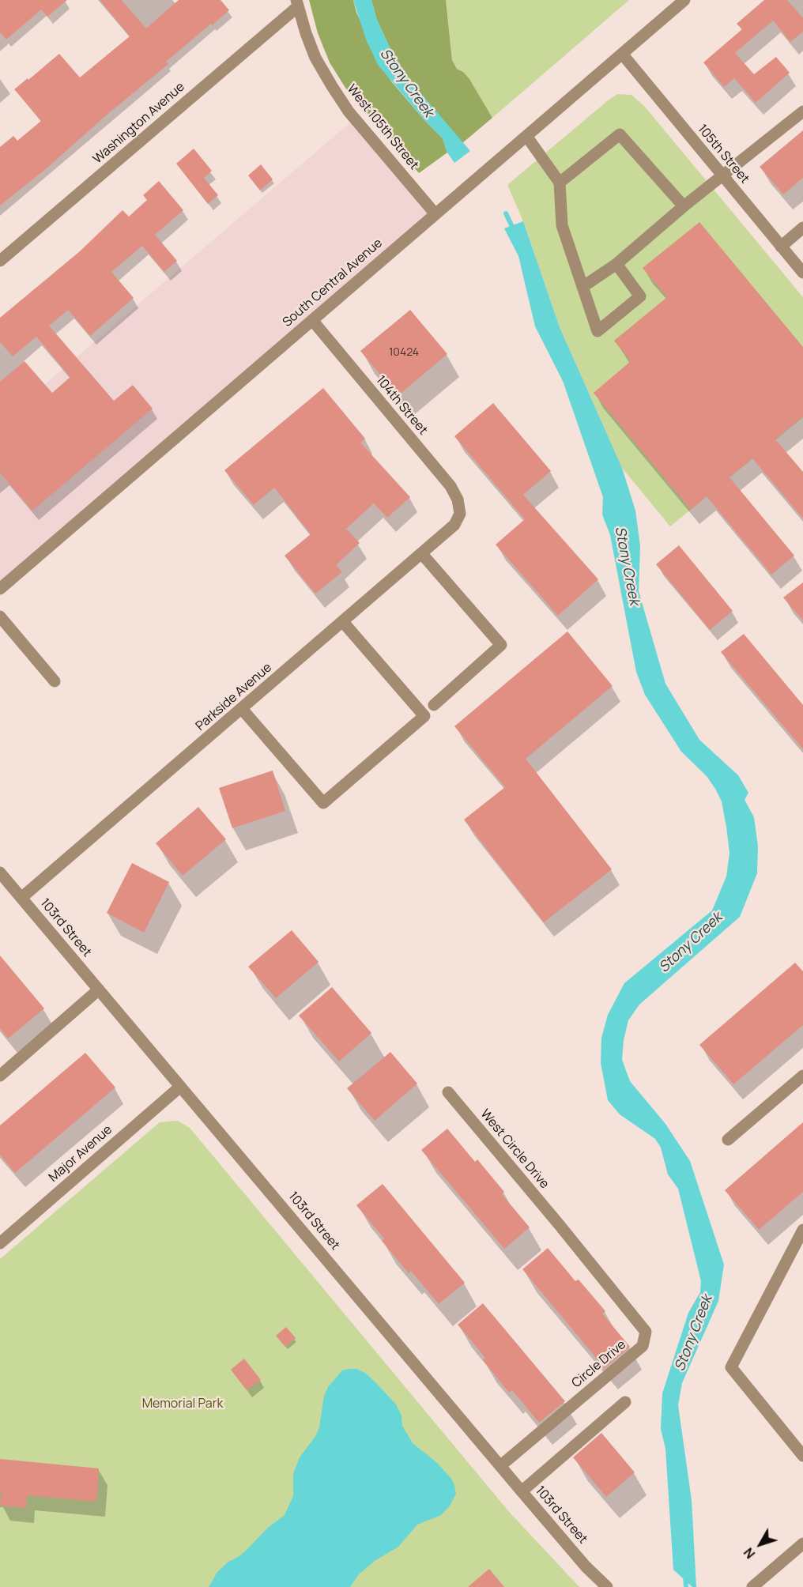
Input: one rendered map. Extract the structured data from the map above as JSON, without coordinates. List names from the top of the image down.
{
  "streets": {
    "street": [
      "Washington Avenue",
      "West 105th Street",
      "105th Street",
      "South Central Avenue",
      "104th Street",
      "Parkside Avenue",
      "103rd Street",
      "West Circle Drive",
      "Major Avenue",
      "Circle Drive"
    ]
  },
  "crossings": [
    ["Washington Avenue", "West 105th Street"],
    ["West 105th Street", "South Central Avenue"],
    ["105th Street", "South Central Avenue"],
    ["South Central Avenue", "104th Street"],
    ["104th Street", "Parkside Avenue"],
    ["Parkside Avenue", "103rd Street"],
    ["103rd Street", "Major Avenue"],
    ["103rd Street", "Circle Drive"],
    ["West Circle Drive", "Circle Drive"]
  ],
  "water": ["Stony Creek"],
  "parks": ["Memorial Park"],
  "house_numbers": ["10424"],
  "north": "bottom left"
}
